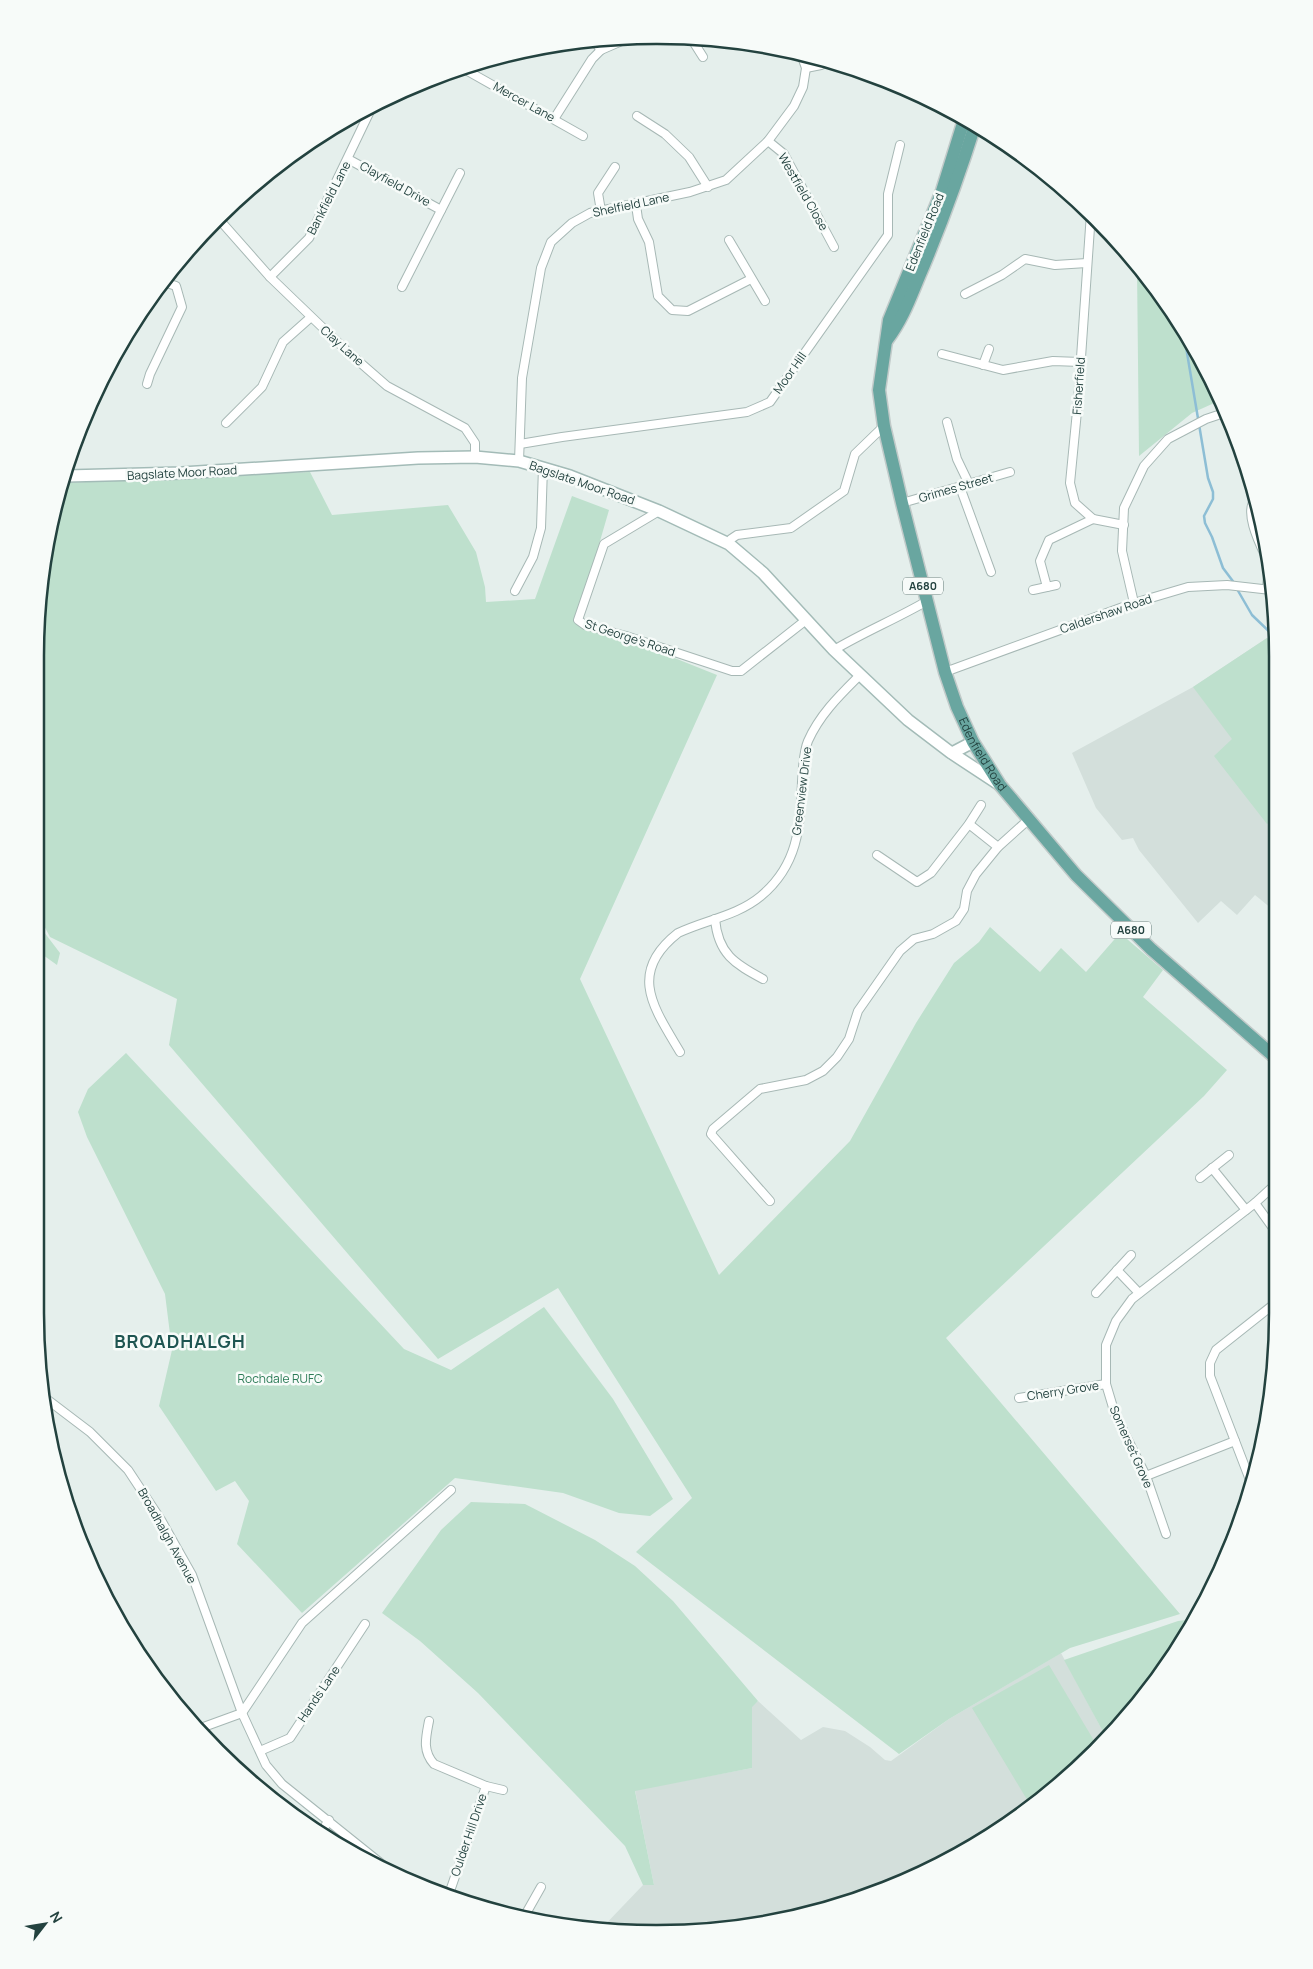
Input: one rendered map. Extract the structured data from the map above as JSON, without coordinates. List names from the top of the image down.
{
  "streets": {
    "main road": ["Edenfield Road", "A680"],
    "street": [
      "Mercer Lane",
      "Clayfield Drive",
      "Westfield Close",
      "Bankfield Lane",
      "Shelfield Lane",
      "Clay Lane",
      "Moor Hill",
      "Fisherfield",
      "Bagslate Moor Road",
      "Grimes Street",
      "Caldershaw Road",
      "St George's Road",
      "Greenview Drive",
      "Cherry Grove",
      "Somerset Grove",
      "Broadhalgh Avenue",
      "Hands Lane",
      "Oulder Hill Drive"
    ]
  },
  "crossings": [
    ["Clayfield Drive", "Bankfield Lane"],
    ["Westfield Close", "Shelfield Lane"],
    ["Bankfield Lane", "Clay Lane"],
    ["Shelfield Lane", "Moor Hill"],
    ["Shelfield Lane", "Bagslate Moor Road"],
    ["Edenfield Road", "Bagslate Moor Road"],
    ["Edenfield Road", "Grimes Street"],
    ["Edenfield Road", "Caldershaw Road"],
    ["Clay Lane", "Bagslate Moor Road"],
    ["Bagslate Moor Road", "St George's Road"],
    ["Bagslate Moor Road", "Greenview Drive"],
    ["Cherry Grove", "Somerset Grove"],
    ["Broadhalgh Avenue", "Hands Lane"]
  ],
  "districts": ["BROADHALGH"],
  "parks": ["Rochdale RUFC"],
  "north": "top right"
}
